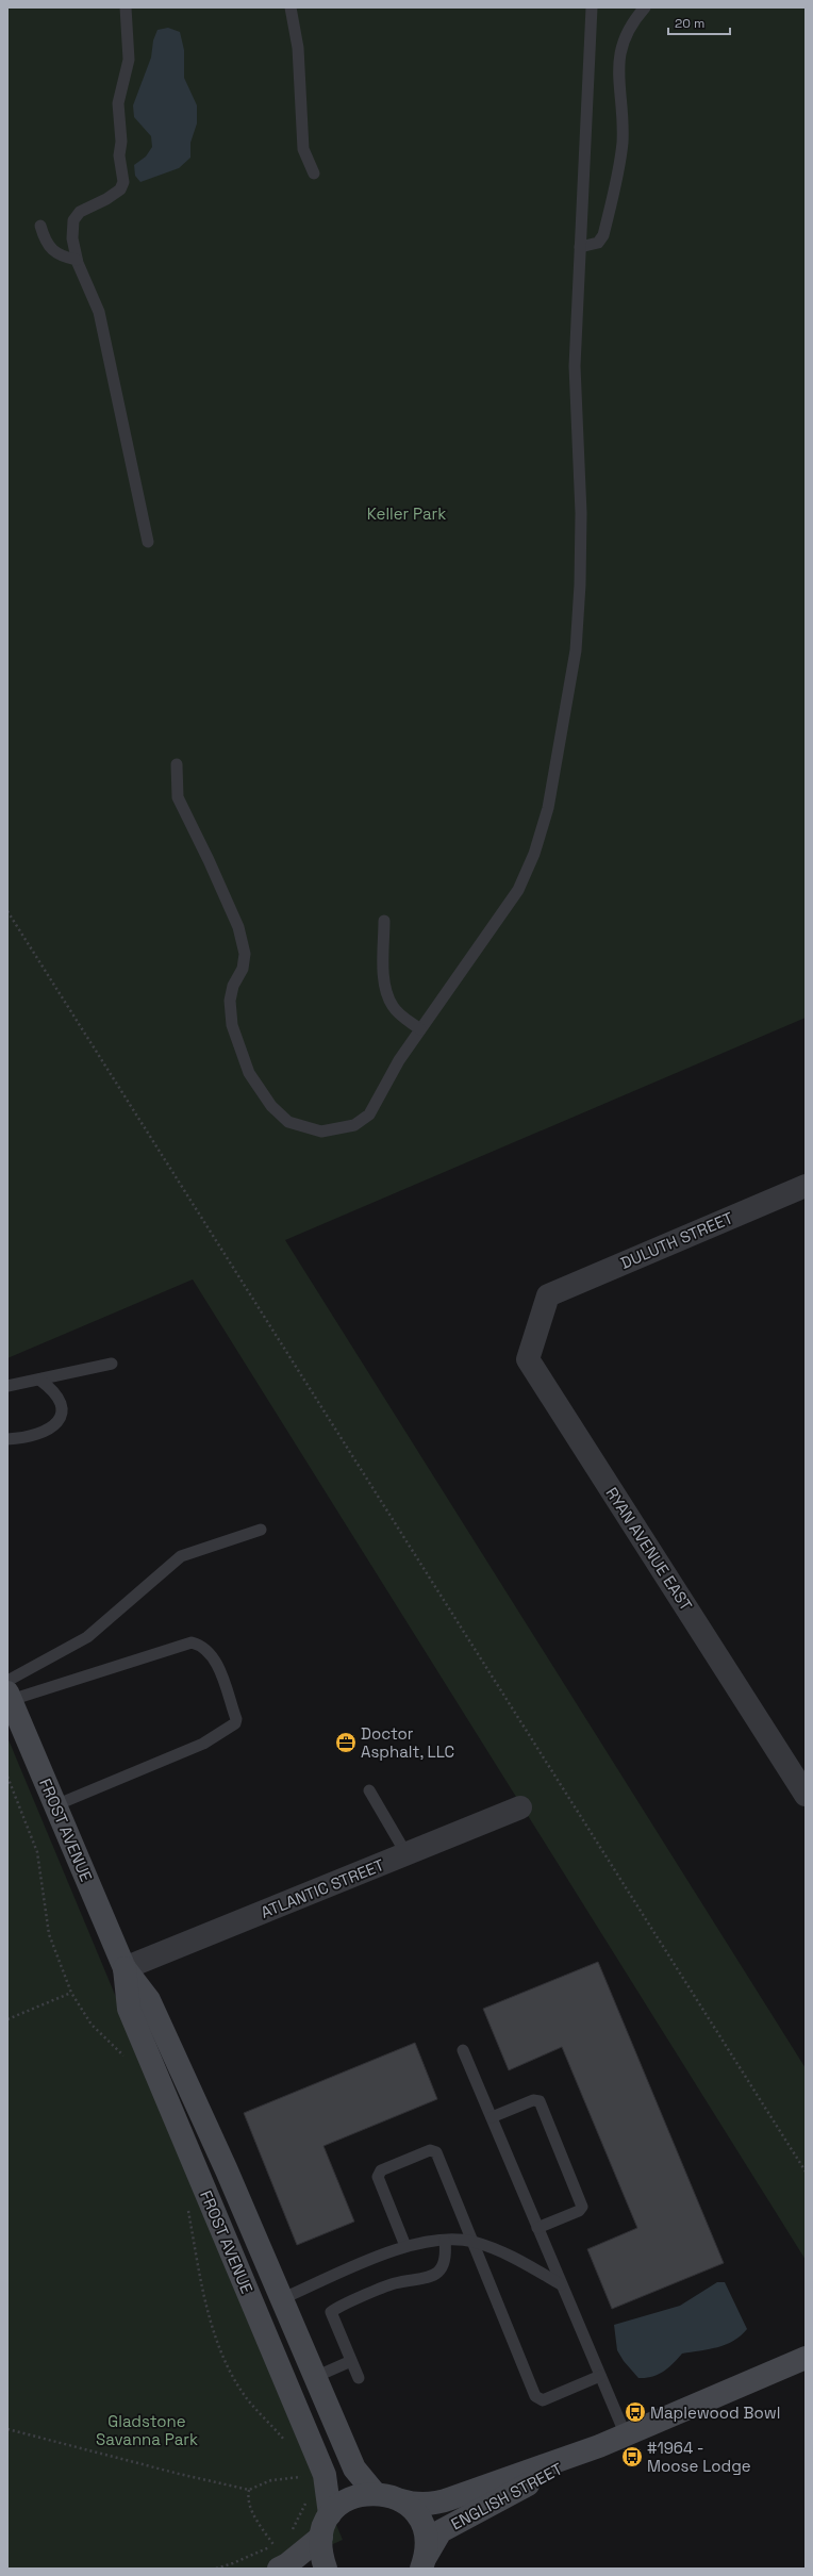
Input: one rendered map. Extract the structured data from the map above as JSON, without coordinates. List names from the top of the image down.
{
  "streets": {
    "street": [
      "DULUTH STREET",
      "RYAN AVENUE EAST",
      "FROST AVENUE",
      "ATLANTIC STREET",
      "ENGLISH STREET"
    ]
  },
  "crossings": [
    ["DULUTH STREET", "RYAN AVENUE EAST"],
    ["FROST AVENUE", "ATLANTIC STREET"],
    ["FROST AVENUE", "ENGLISH STREET"]
  ],
  "parks": ["Keller Park", "Gladstone Savanna Park"],
  "places": {
    "office": ["Doctor Asphalt, LLC"],
    "bus stop": ["Maplewood Bowl", "#1964 - Moose Lodge"]
  },
  "scale_bar": "20 m"
}
